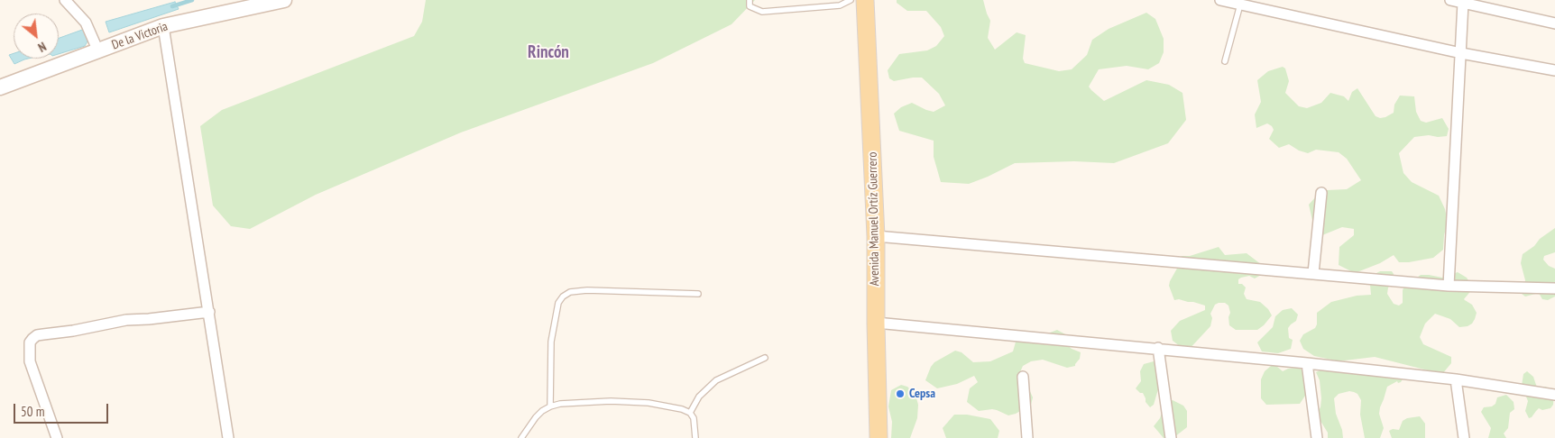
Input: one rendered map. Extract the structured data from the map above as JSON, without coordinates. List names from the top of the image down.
{
  "streets": {
    "main road": ["De la Victoria", "Avenida Manuel Ortíz Guerrero"]
  },
  "districts": ["Rincón"],
  "places": ["Cepsa"],
  "scale_bar": "50 m",
  "north": "bottom right"
}
